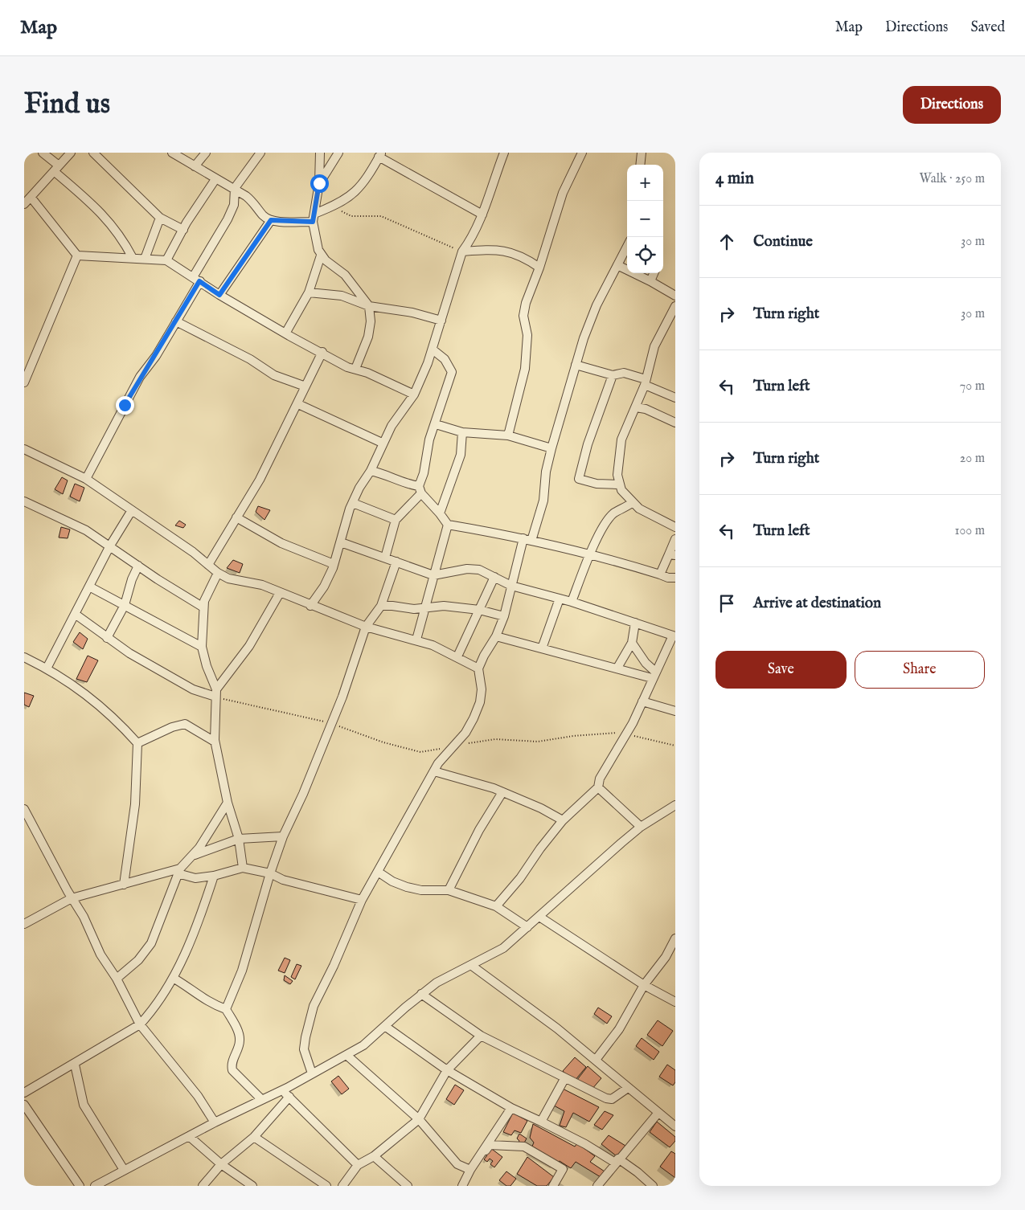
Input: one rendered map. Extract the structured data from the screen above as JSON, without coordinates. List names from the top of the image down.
{
  "page": {
    "header": "Map",
    "nav": ["Map", "Directions", "Saved"],
    "buttons": [
      "Directions",
      ["Save", "Share"]
    ],
    "title": "Find us",
    "heading": ["4 min", "Walk · 250 m"],
    "map_buttons": ["+", "−"],
    "list": [
      ["Continue", "30 m"],
      ["Turn right", "30 m"],
      ["Turn left", "70 m"],
      ["Turn right", "20 m"],
      ["Turn left", "100 m"],
      "Arrive at destination"
    ]
  }
}
